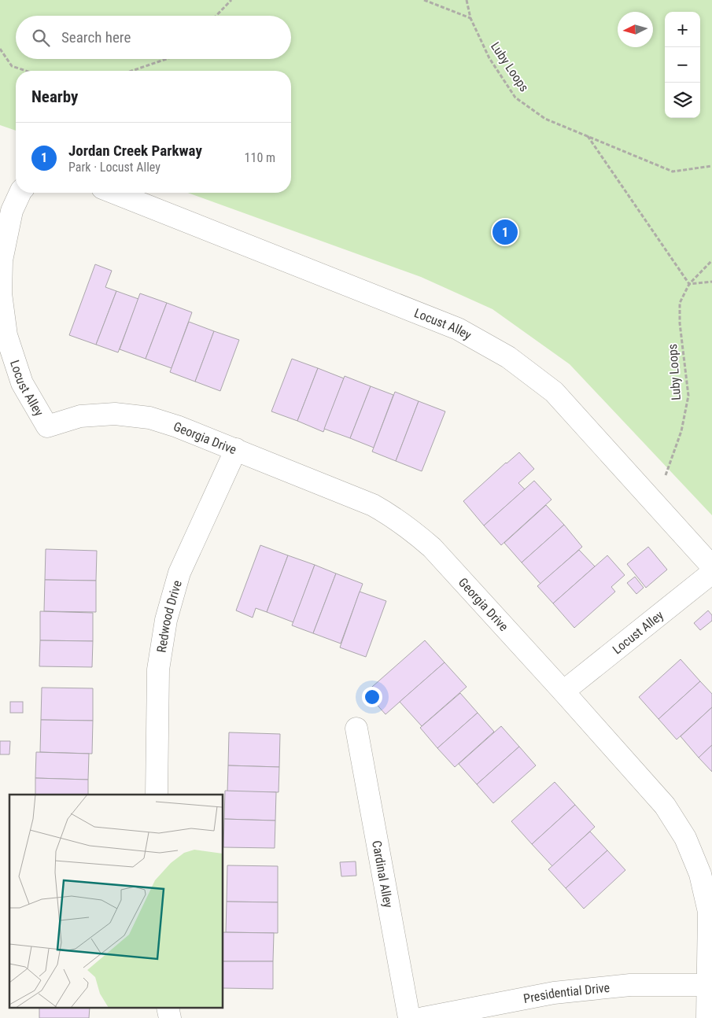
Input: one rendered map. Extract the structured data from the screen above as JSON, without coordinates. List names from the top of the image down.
{
  "streets": {
    "street": [
      "Locust Alley",
      "Georgia Drive",
      "Redwood Drive",
      "Cardinal Alley",
      "Presidential Drive"
    ],
    "path": ["Luby Loops"]
  },
  "crossings": [
    ["Luby Loops", "Locust Alley"],
    ["Locust Alley", "Georgia Drive"],
    ["Georgia Drive", "Redwood Drive"],
    ["Georgia Drive", "Presidential Drive"]
  ],
  "north": "left",
  "page": {
    "map_buttons": ["+", "−"],
    "search": "Search here",
    "heading": "Nearby",
    "list": [
      {
        "mark": "1",
        "name": "Jordan Creek Parkway",
        "note": "Park · Locust Alley",
        "value": "110 m"
      }
    ],
    "pins": "1"
  }
}
